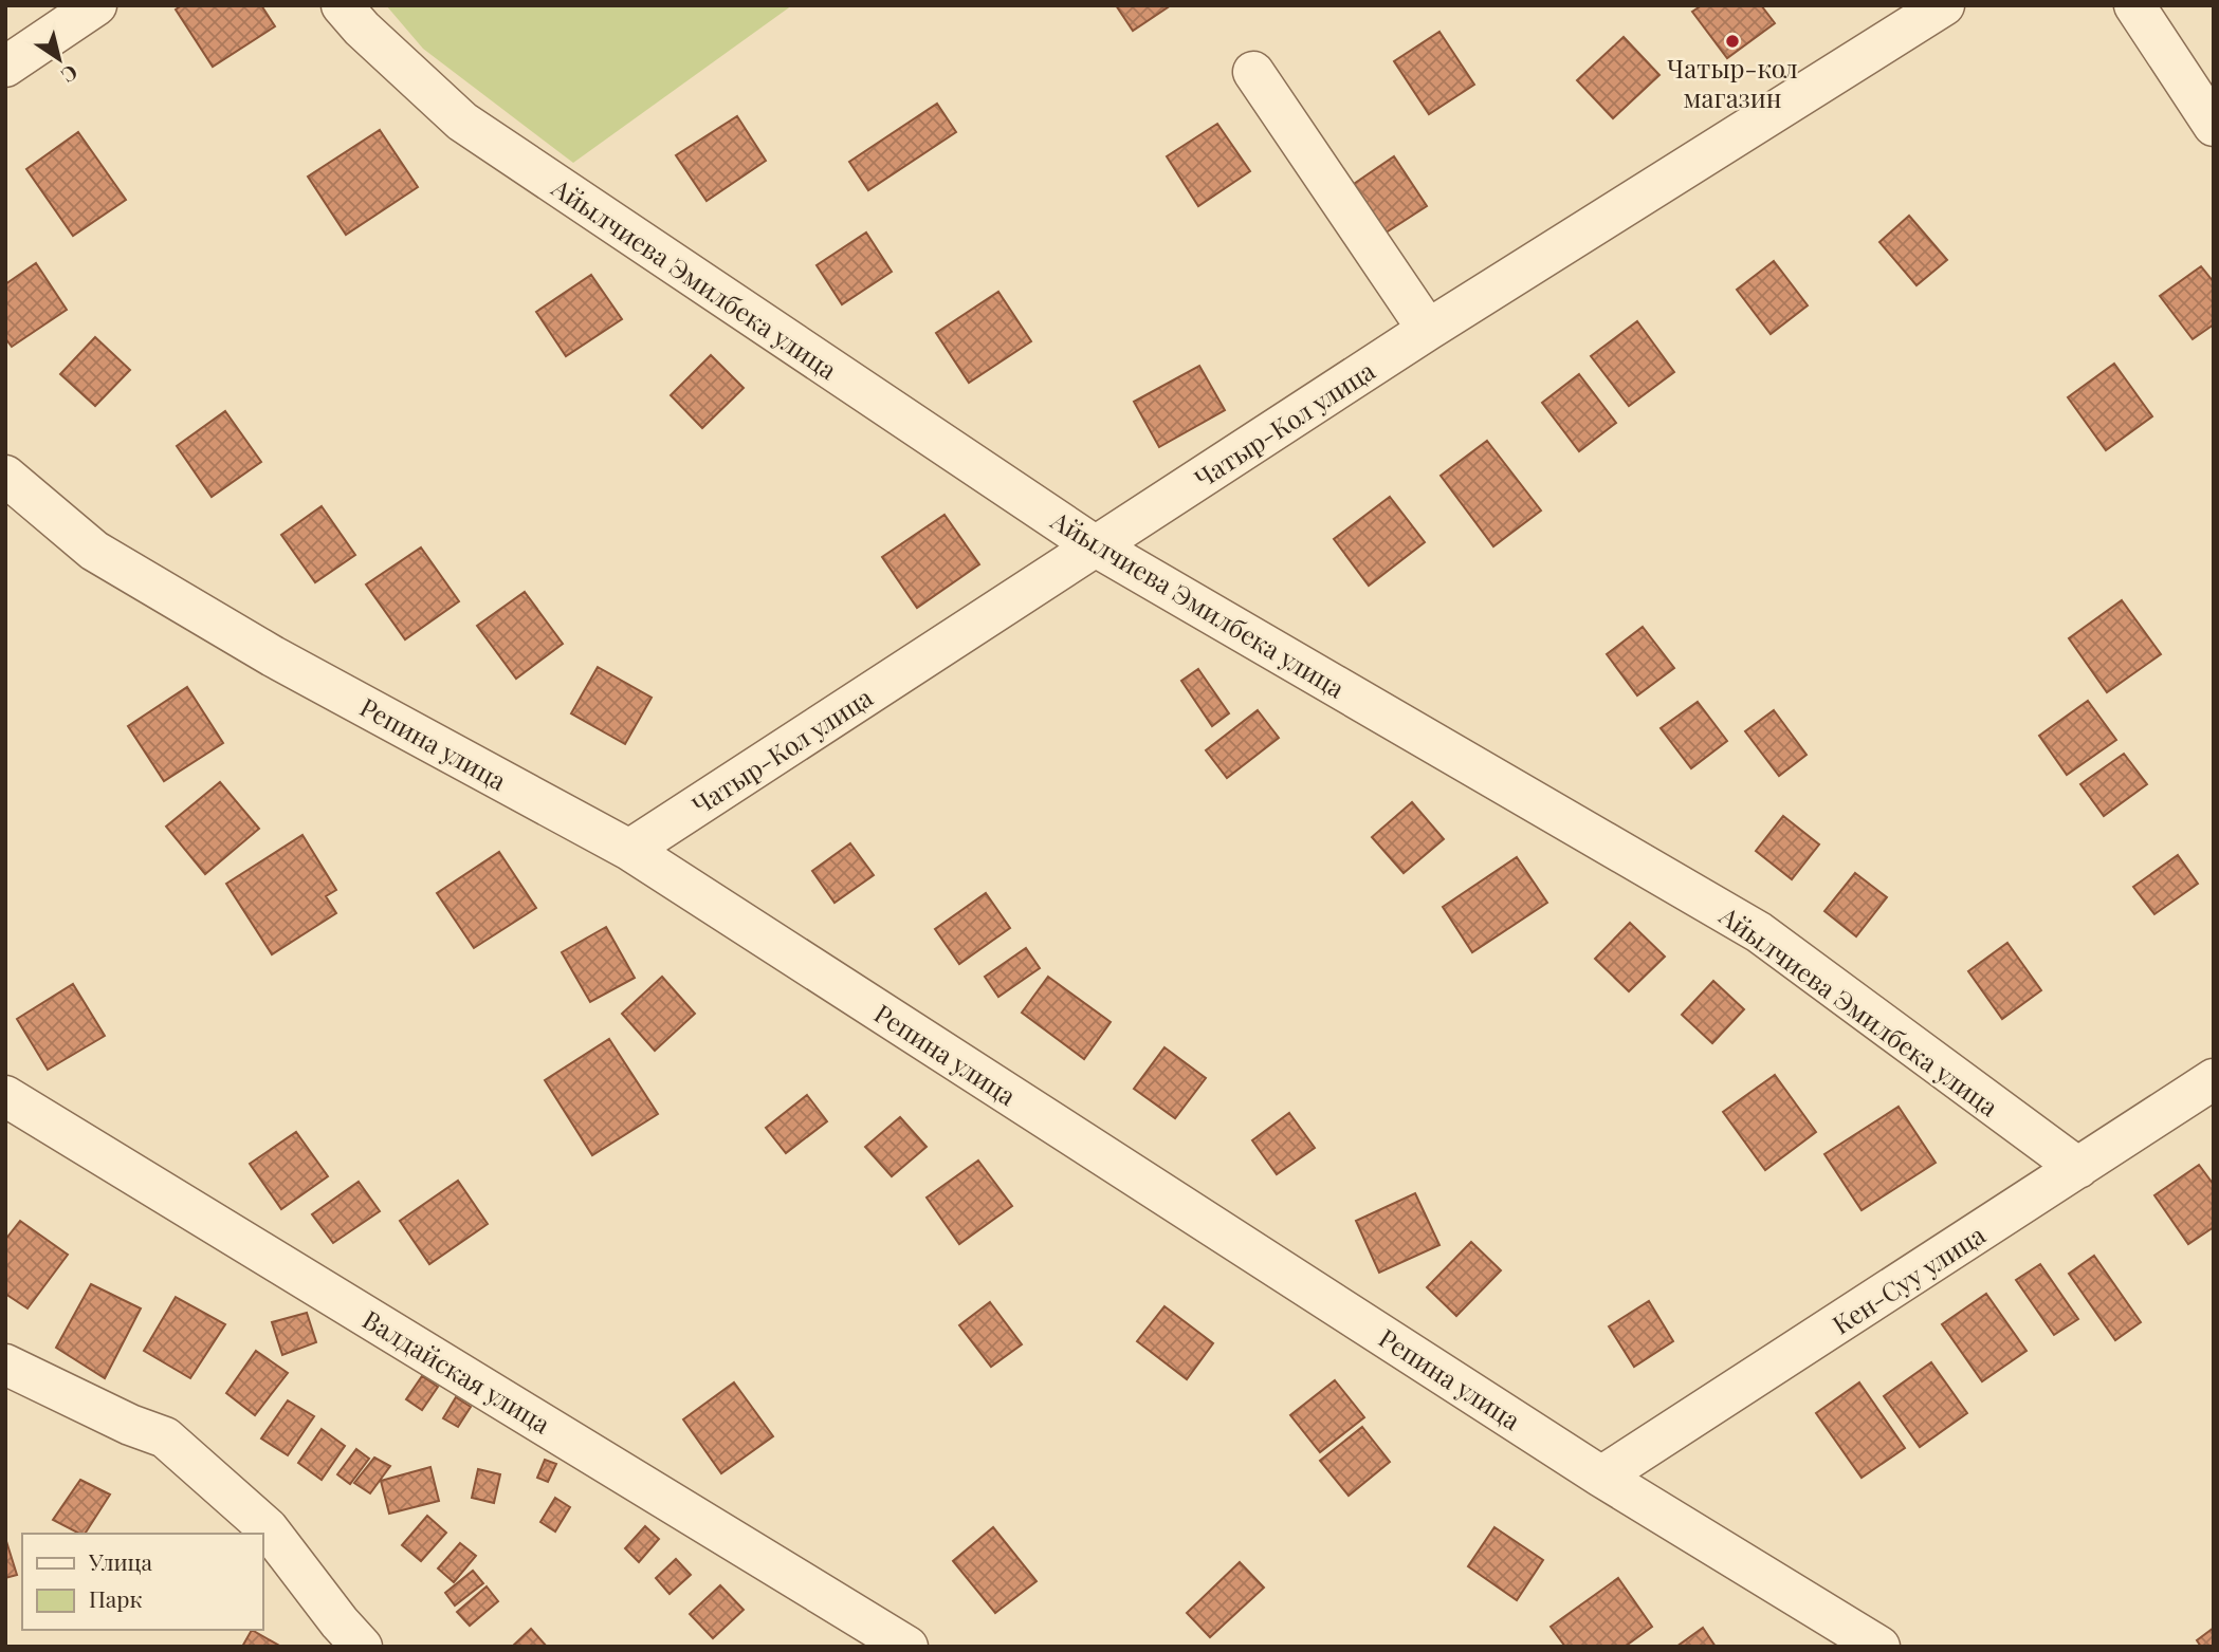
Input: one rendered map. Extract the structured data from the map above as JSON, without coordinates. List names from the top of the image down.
{
  "streets": {
    "street": [
      "Айылчиева Эмилбека улица",
      "Чатыр-Кол улица",
      "Репина улица",
      "Кен-Суу улица",
      "Валдайская улица"
    ]
  },
  "crossings": [
    ["Айылчиева Эмилбека улица", "Чатыр-Кол улица"],
    ["Айылчиева Эмилбека улица", "Кен-Суу улица"],
    ["Чатыр-Кол улица", "Репина улица"],
    ["Репина улица", "Кен-Суу улица"]
  ],
  "places": ["Чатыр-кол магазин"],
  "legend": ["Улица", "Парк"],
  "north": "bottom right"
}
